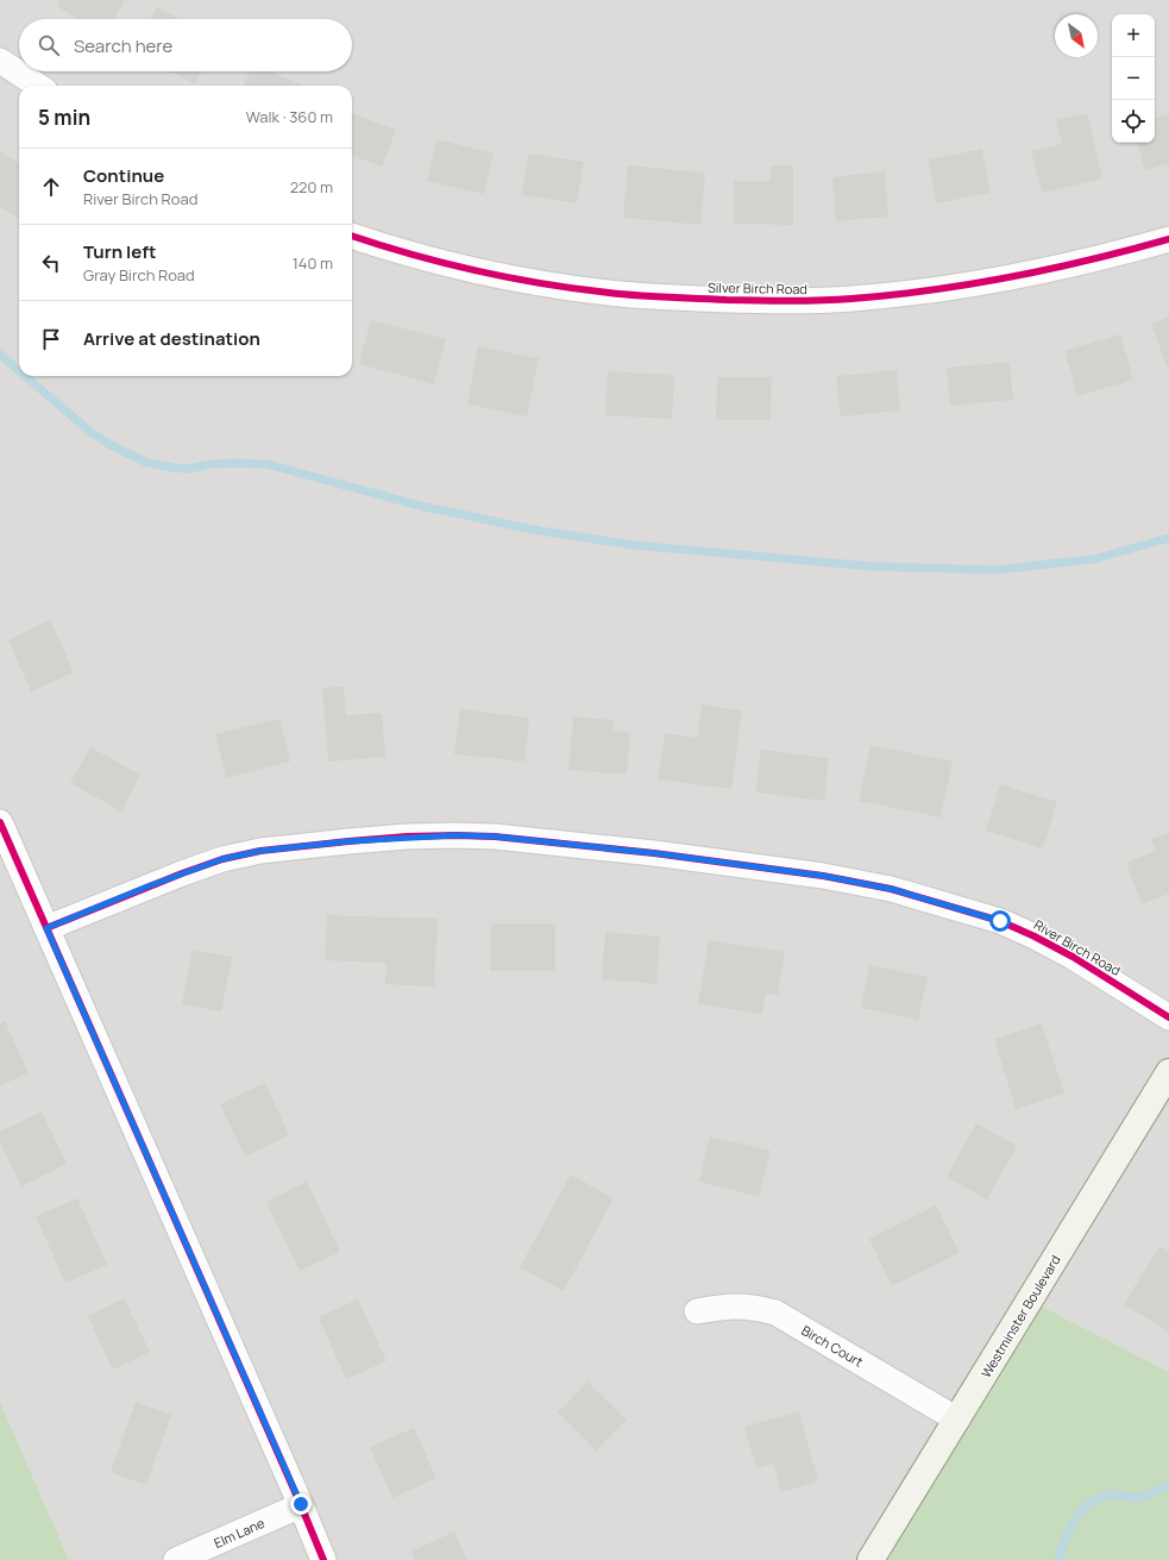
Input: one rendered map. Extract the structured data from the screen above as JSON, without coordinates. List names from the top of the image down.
{
  "streets": {
    "street": [
      "Silver Birch Road",
      "River Birch Road",
      "Westminster Boulevard",
      "Birch Court",
      "Elm Lane"
    ]
  },
  "crossings": [
    ["Westminster Boulevard", "Birch Court"]
  ],
  "north": "bottom right",
  "page": {
    "map_buttons": ["+", "−"],
    "search": "Search here",
    "heading": ["5 min", "Walk · 360 m"],
    "list": [
      ["Continue", "River Birch Road", "220 m"],
      ["Turn left", "Gray Birch Road", "140 m"],
      "Arrive at destination"
    ]
  }
}
